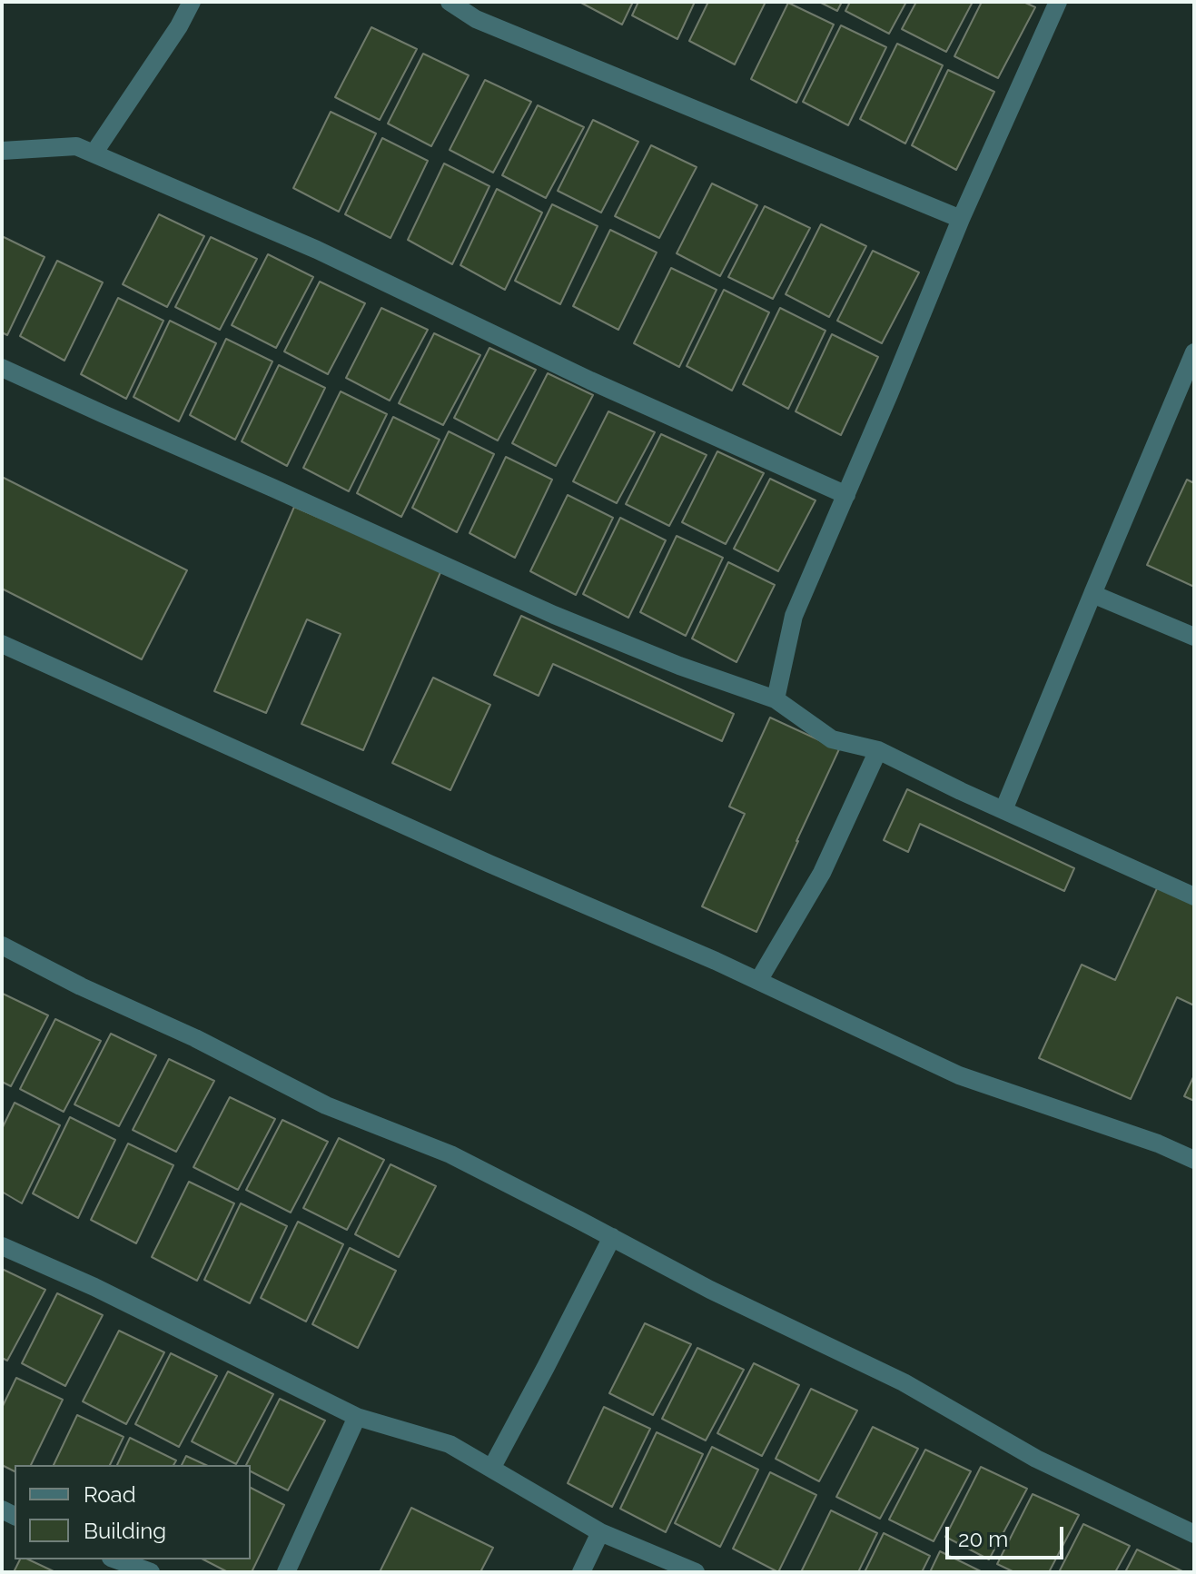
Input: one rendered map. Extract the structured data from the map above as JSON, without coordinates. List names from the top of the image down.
{
  "legend": ["Road", "Building"],
  "scale_bar": "20 m"
}
